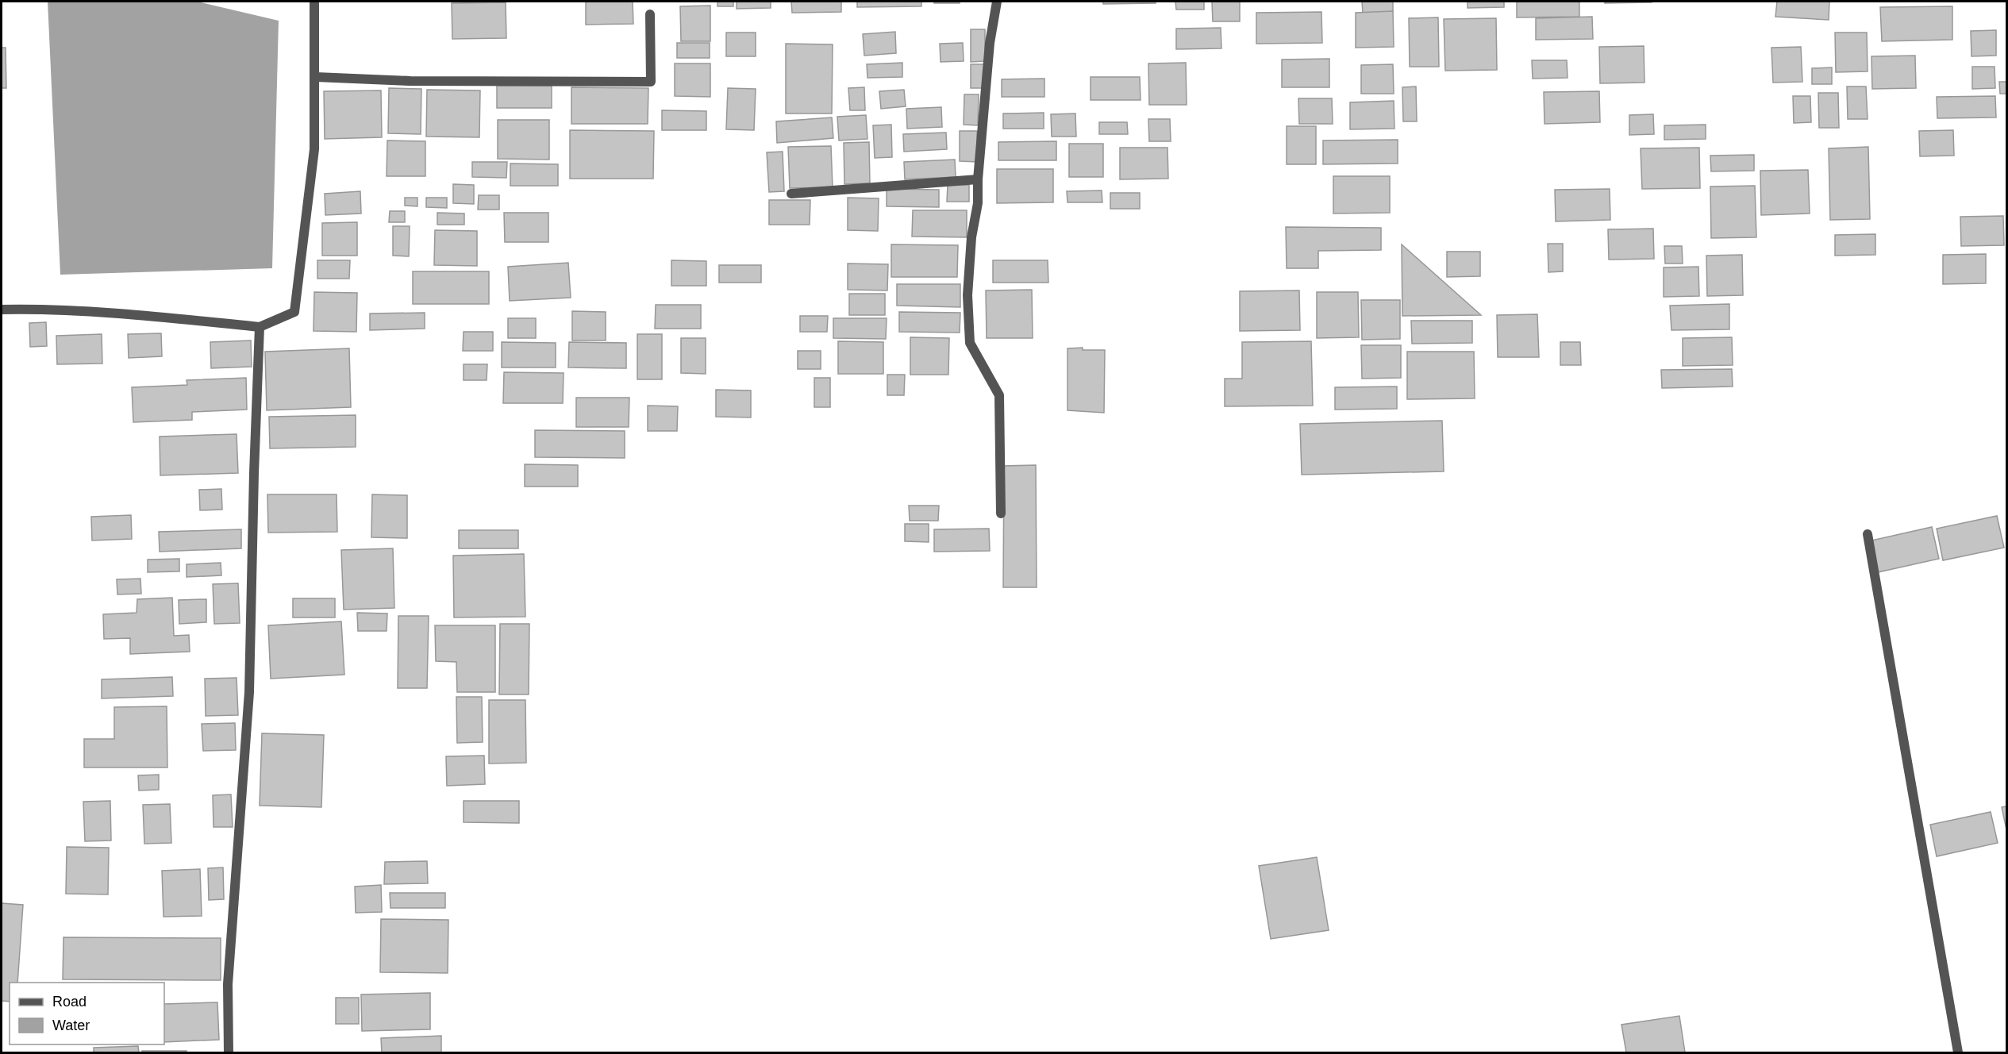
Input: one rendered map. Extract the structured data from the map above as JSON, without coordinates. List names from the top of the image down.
{
  "legend": ["Road", "Water"]
}
